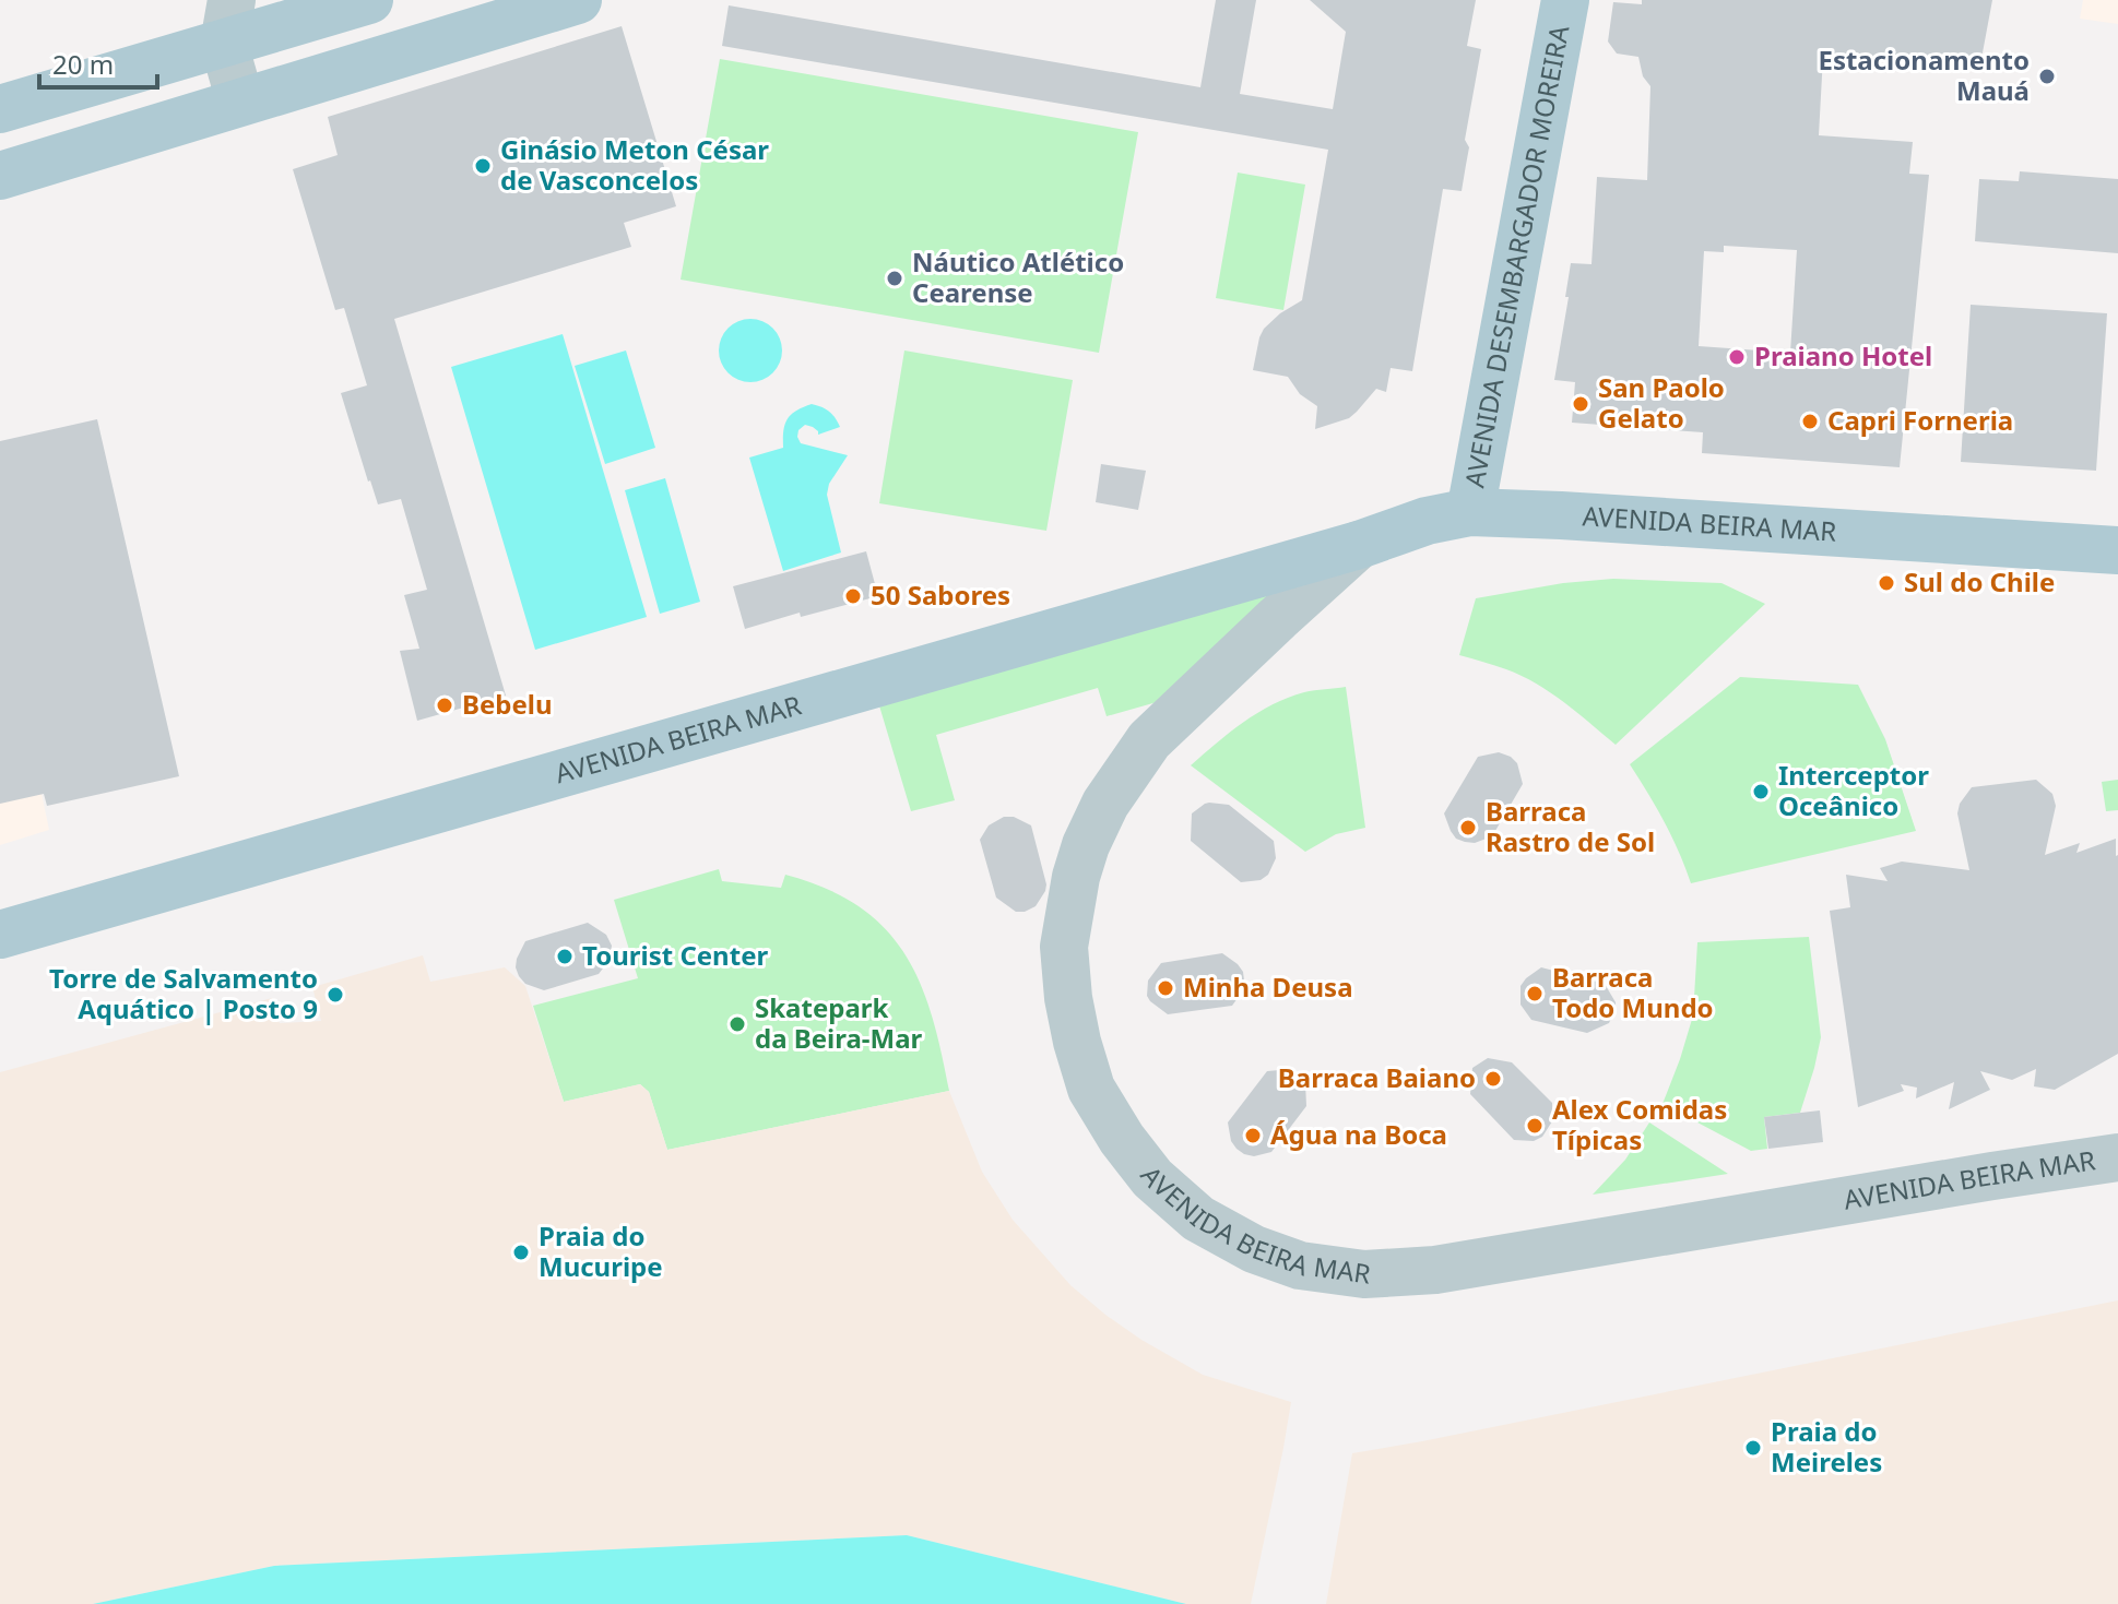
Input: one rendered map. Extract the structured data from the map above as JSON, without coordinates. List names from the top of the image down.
{
  "streets": {
    "main road": ["AVENIDA DESEMBARGADOR MOREIRA", "AVENIDA BEIRA MAR"]
  },
  "crossings": [
    ["AVENIDA DESEMBARGADOR MOREIRA", "AVENIDA BEIRA MAR"]
  ],
  "places": [
    "Estacionamento Mauá",
    "Ginásio Meton César de Vasconcelos",
    "Náutico Atlético Cearense",
    "Praiano Hotel",
    "San Paolo Gelato",
    "Capri Forneria",
    "Sul do Chile",
    "50 Sabores",
    "Bebelu",
    "Interceptor Oceânico",
    "Barraca Rastro de Sol",
    "Tourist Center",
    "Minha Deusa",
    "Barraca Todo Mundo",
    "Torre de Salvamento Aquático | Posto 9",
    "Skatepark da Beira-Mar",
    "Barraca Baiano",
    "Alex Comidas Típicas",
    "Água na Boca",
    "Praia do Mucuripe",
    "Praia do Meireles"
  ],
  "scale_bar": "20 m"
}
